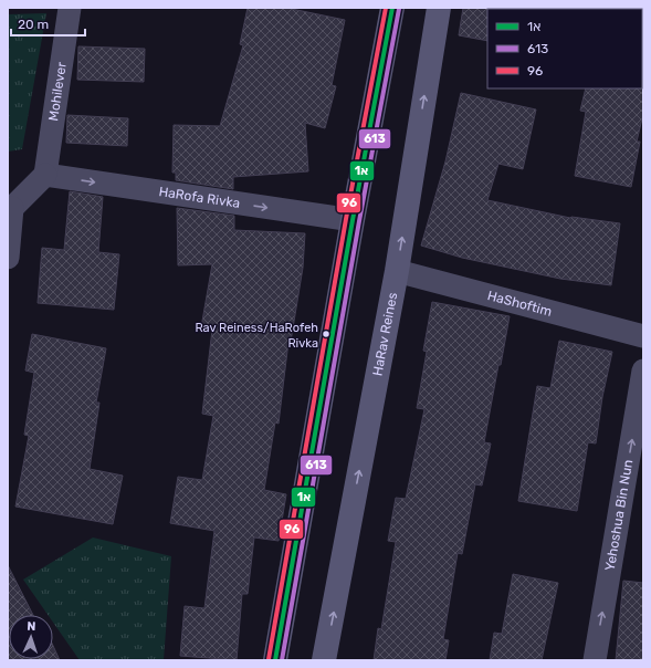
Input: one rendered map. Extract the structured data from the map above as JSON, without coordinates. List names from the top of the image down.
{
  "streets": {
    "main road": ["HaRav Reines"],
    "street": [
      "Mohilever",
      "HaRofa Rivka",
      "HaShoftim",
      "Yehoshua Bin Nun"
    ]
  },
  "crossings": [
    ["Mohilever", "HaRofa Rivka"],
    ["HaShoftim", "HaRav Reines"]
  ],
  "one_way": ["HaRofa Rivka", "Yehoshua Bin Nun"],
  "places": ["Rav Reiness/HaRofeh Rivka"],
  "lines": ["transit line 1א", "transit line 96", "transit line 613"],
  "legend": ["1א", "613", "96"],
  "scale_bar": "20 m",
  "north": "top"
}
